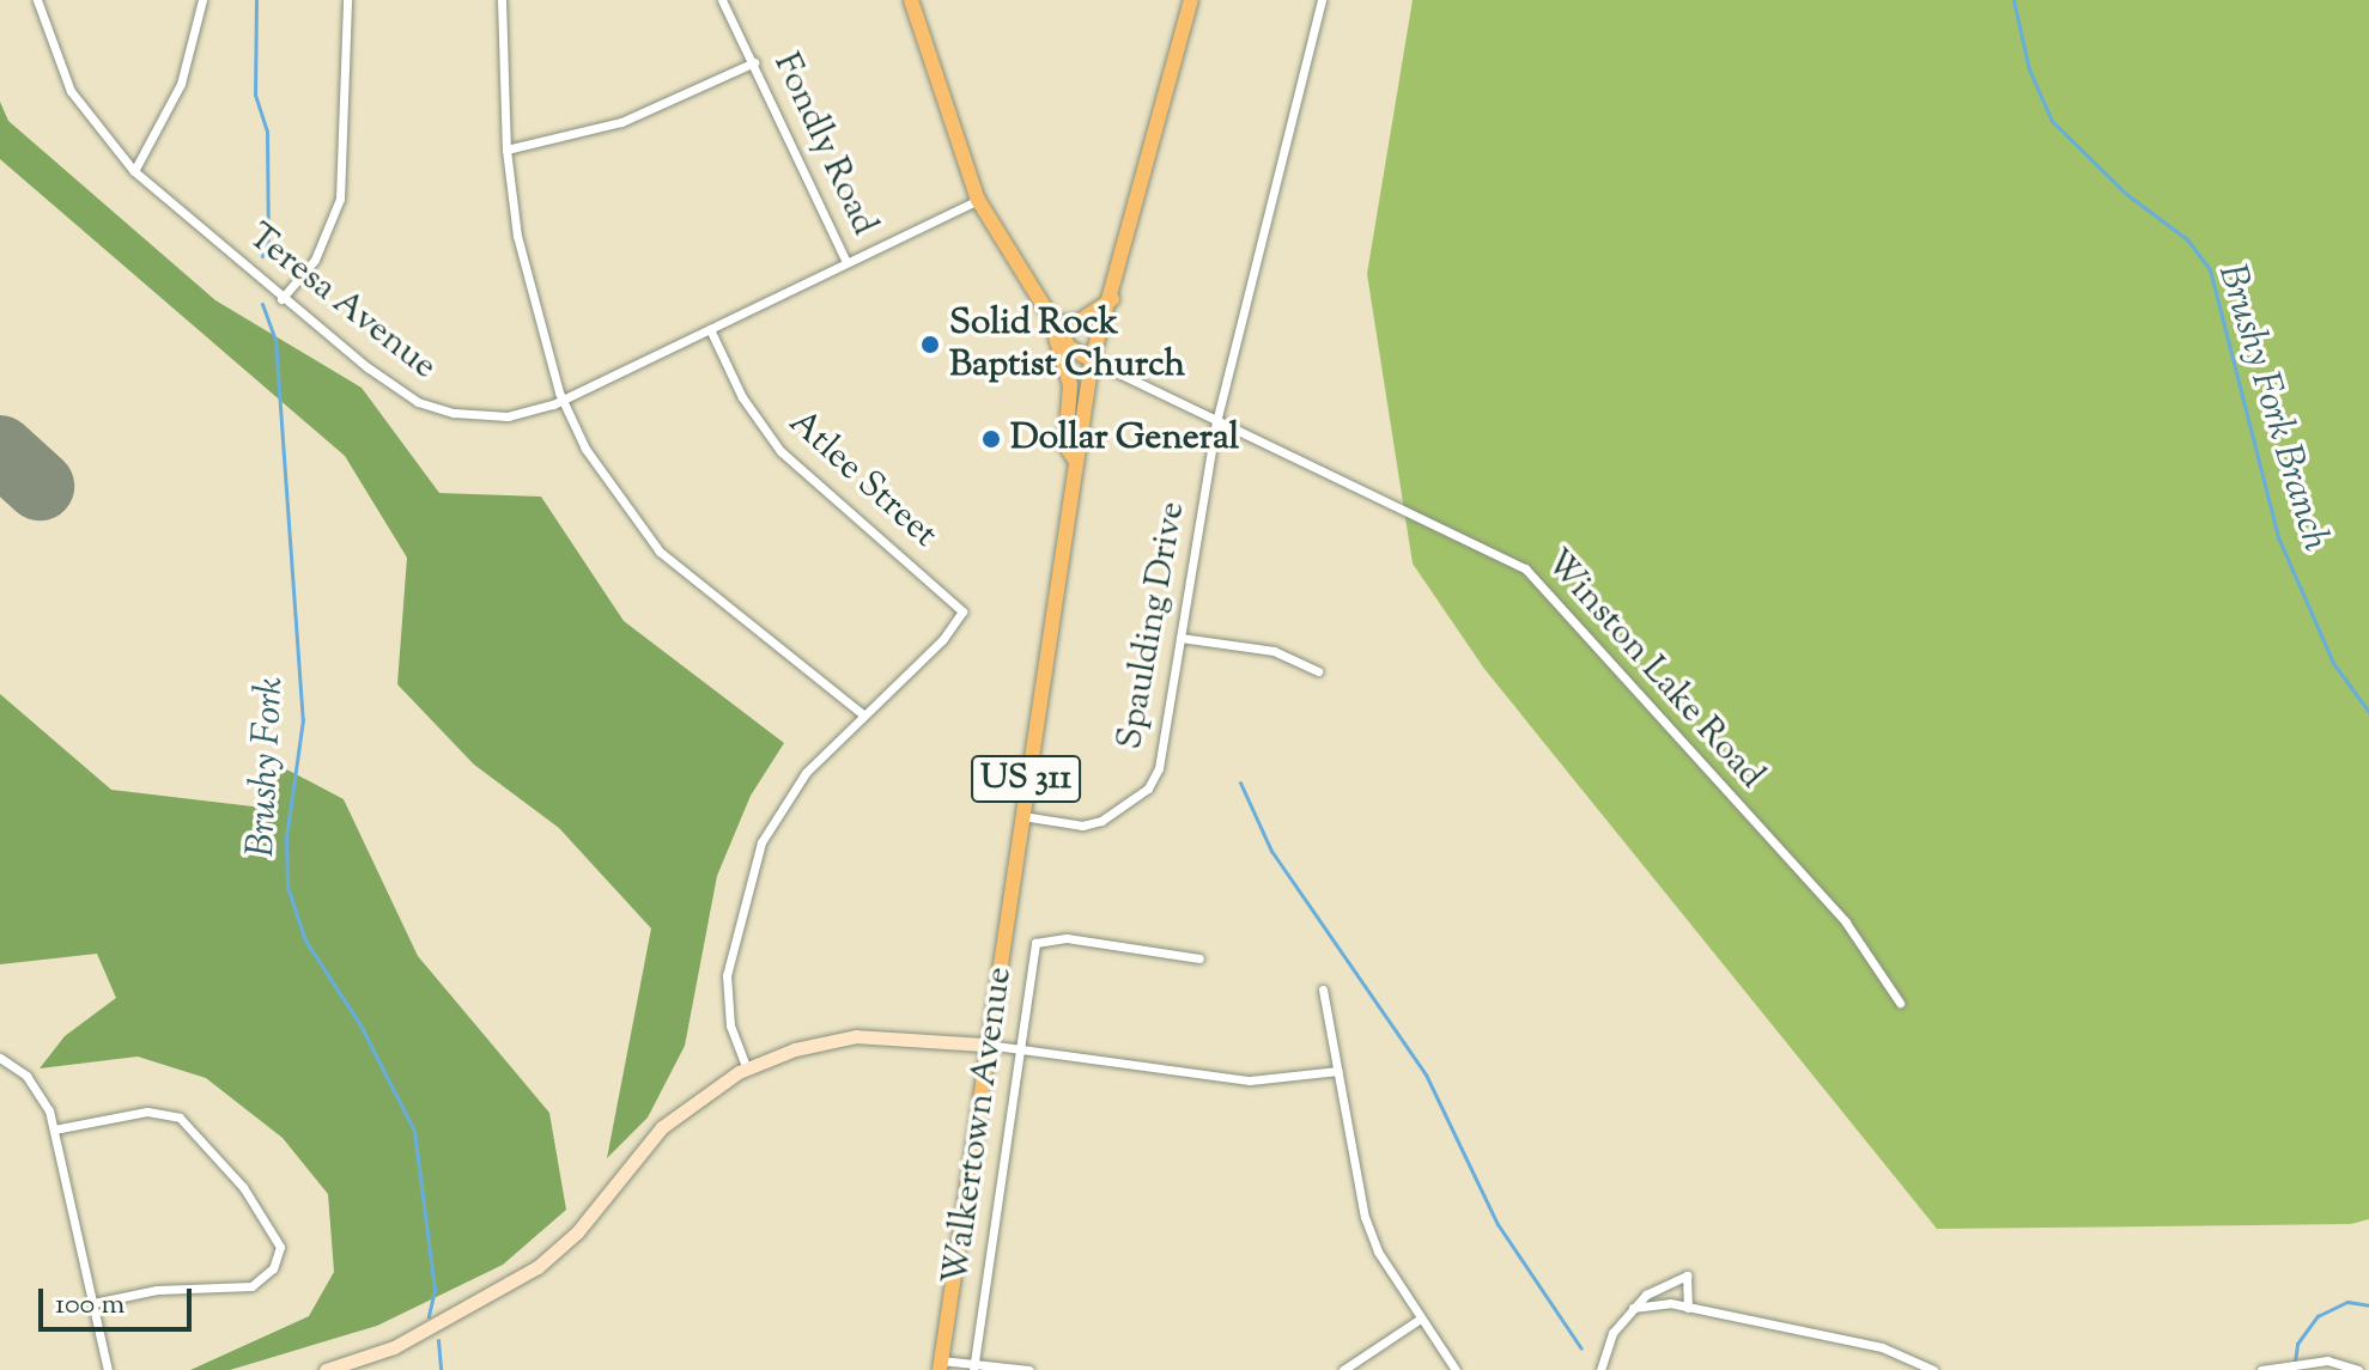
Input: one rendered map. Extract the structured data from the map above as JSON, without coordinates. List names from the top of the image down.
{
  "streets": {
    "main road": ["US 311"],
    "street": [
      "Fondly Road",
      "Teresa Avenue",
      "Atlee Street",
      "Spaulding Drive",
      "Winston Lake Road",
      "Walkertown Avenue"
    ]
  },
  "crossings": [
    ["Fondly Road", "Teresa Avenue"],
    ["Teresa Avenue", "Atlee Street"],
    ["Spaulding Drive", "Winston Lake Road"],
    ["Spaulding Drive", "US 311"],
    ["Winston Lake Road", "US 311"]
  ],
  "water": ["Brushy Fork Branch", "Brushy Fork"],
  "places": ["Solid Rock Baptist Church", "Dollar General"],
  "scale_bar": "100 m"
}
